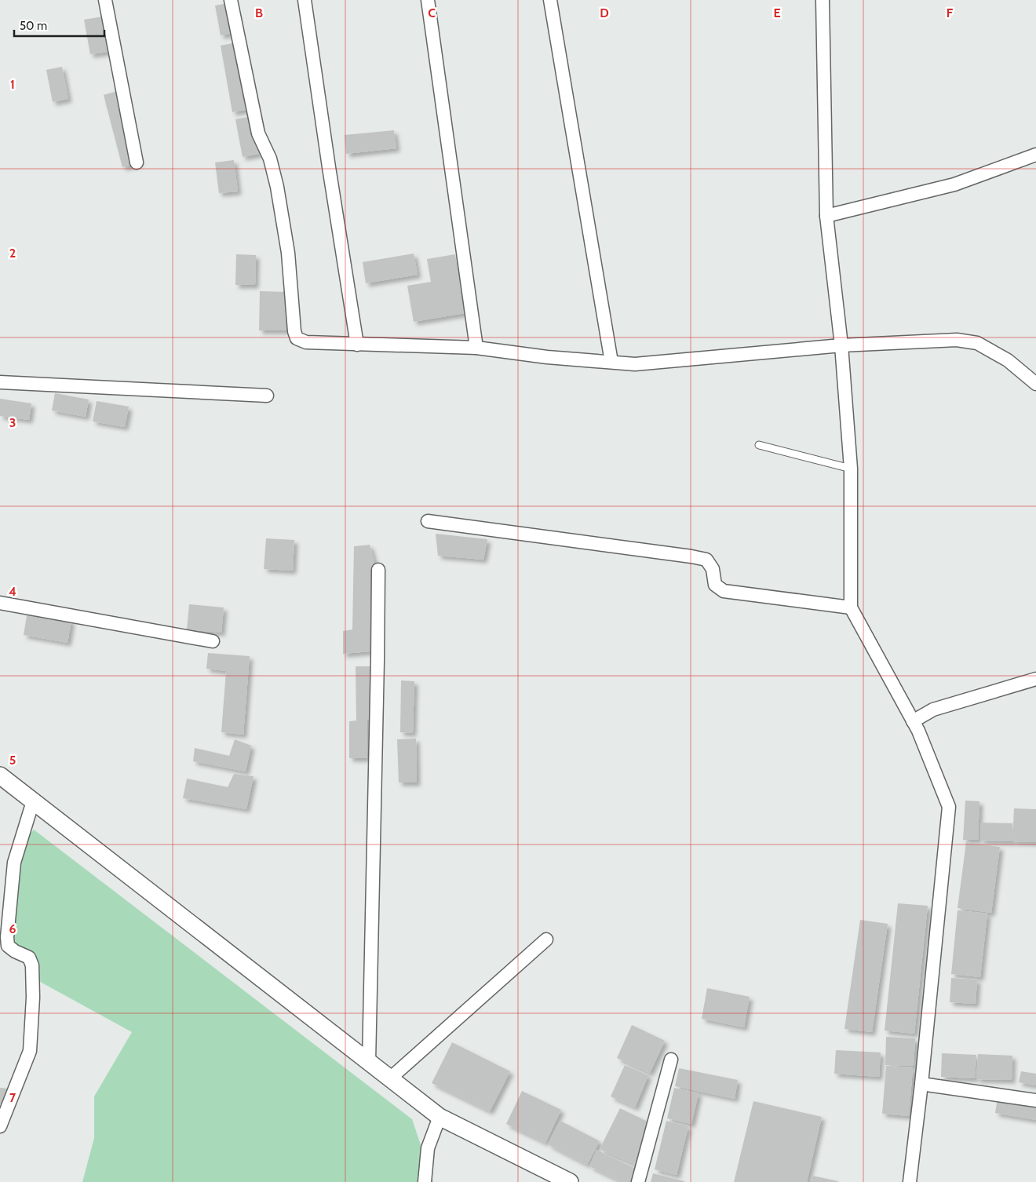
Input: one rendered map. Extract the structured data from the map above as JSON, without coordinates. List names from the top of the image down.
{
  "scale_bar": "50 m",
  "grid": {
    "columns": [
      "B",
      "C",
      "D",
      "E",
      "F"
    ],
    "rows": [
      "1",
      "2",
      "3",
      "4",
      "5",
      "6",
      "7"
    ]
  }
}
